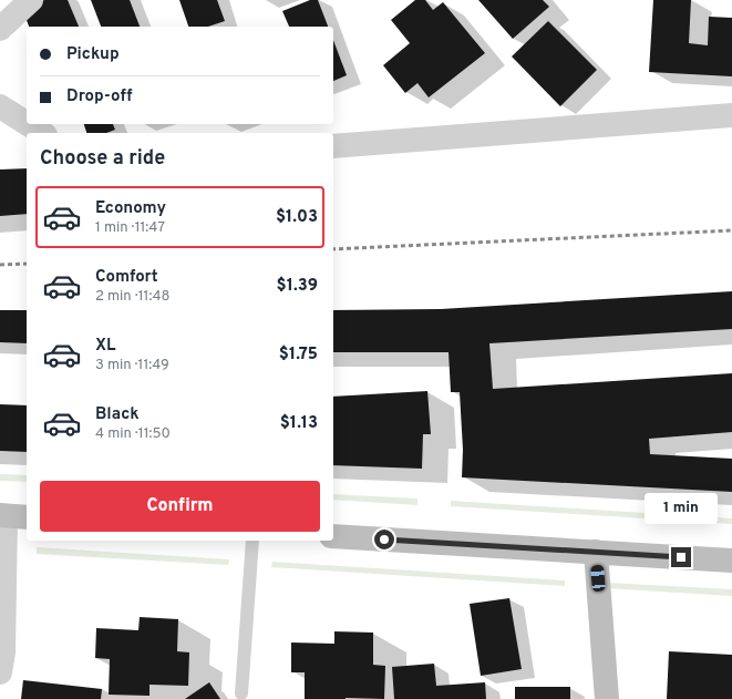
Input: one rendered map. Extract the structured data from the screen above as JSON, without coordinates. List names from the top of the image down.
{
  "page": {
    "banner": ["Pickup", "Drop-off"],
    "heading": "Choose a ride",
    "list": [
      {
        "name": "Economy",
        "note": "1 min · 11:47",
        "value": "$1.03"
      },
      {
        "name": "Comfort",
        "note": "2 min · 11:48",
        "value": "$1.39"
      },
      {
        "name": "XL",
        "note": "3 min · 11:49",
        "value": "$1.75"
      },
      {
        "name": "Black",
        "note": "4 min · 11:50",
        "value": "$1.13"
      }
    ],
    "buttons": "Confirm",
    "bubble": "1 min"
  }
}
